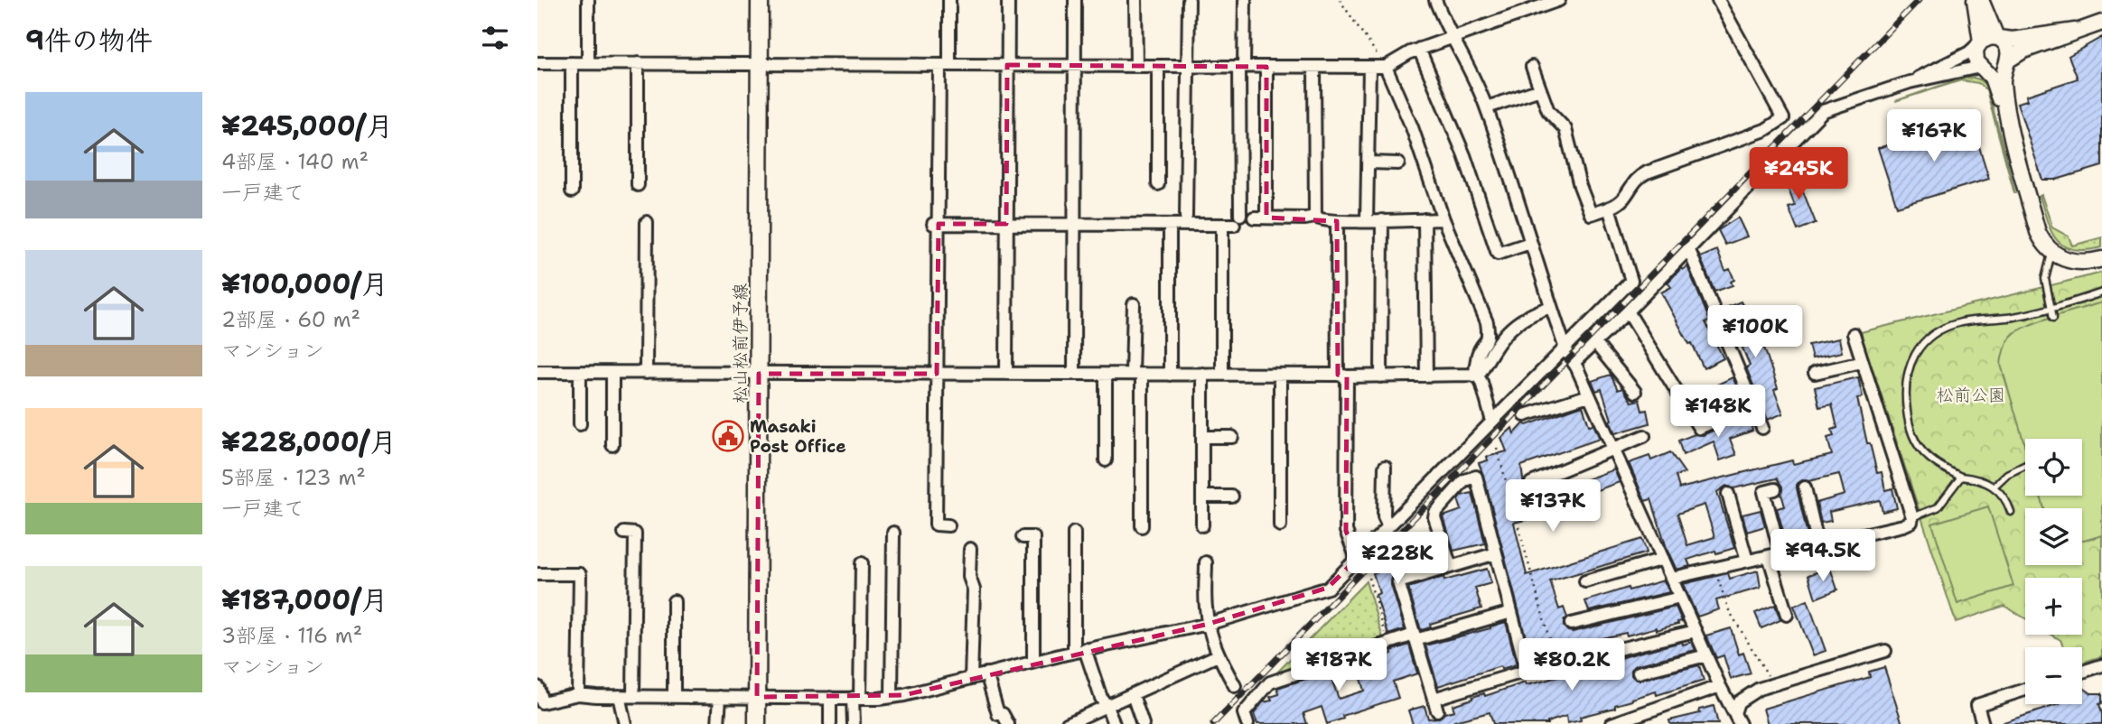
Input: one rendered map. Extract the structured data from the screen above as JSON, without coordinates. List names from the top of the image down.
{
  "streets": {
    "main road": ["松山松前伊予線"]
  },
  "parks": ["松前公園"],
  "places": {
    "public building": ["Masaki Post Office"]
  },
  "page": {
    "heading": "9件の物件",
    "list": [
      {
        "name": "¥245,000/月",
        "note": "4部屋 · 140 m² · 一戸建て"
      },
      {
        "name": "¥100,000/月",
        "note": "2部屋 · 60 m² · マンション"
      },
      {
        "name": "¥228,000/月",
        "note": "5部屋 · 123 m² · 一戸建て"
      },
      {
        "name": "¥187,000/月",
        "note": "3部屋 · 116 m² · マンション"
      }
    ],
    "price": [
      "¥167K",
      "¥245K",
      "¥100K",
      "¥148K",
      "¥137K",
      "¥94.5K",
      "¥228K",
      "¥187K",
      "¥80.2K"
    ],
    "map_buttons": ["+", "−"]
  }
}
